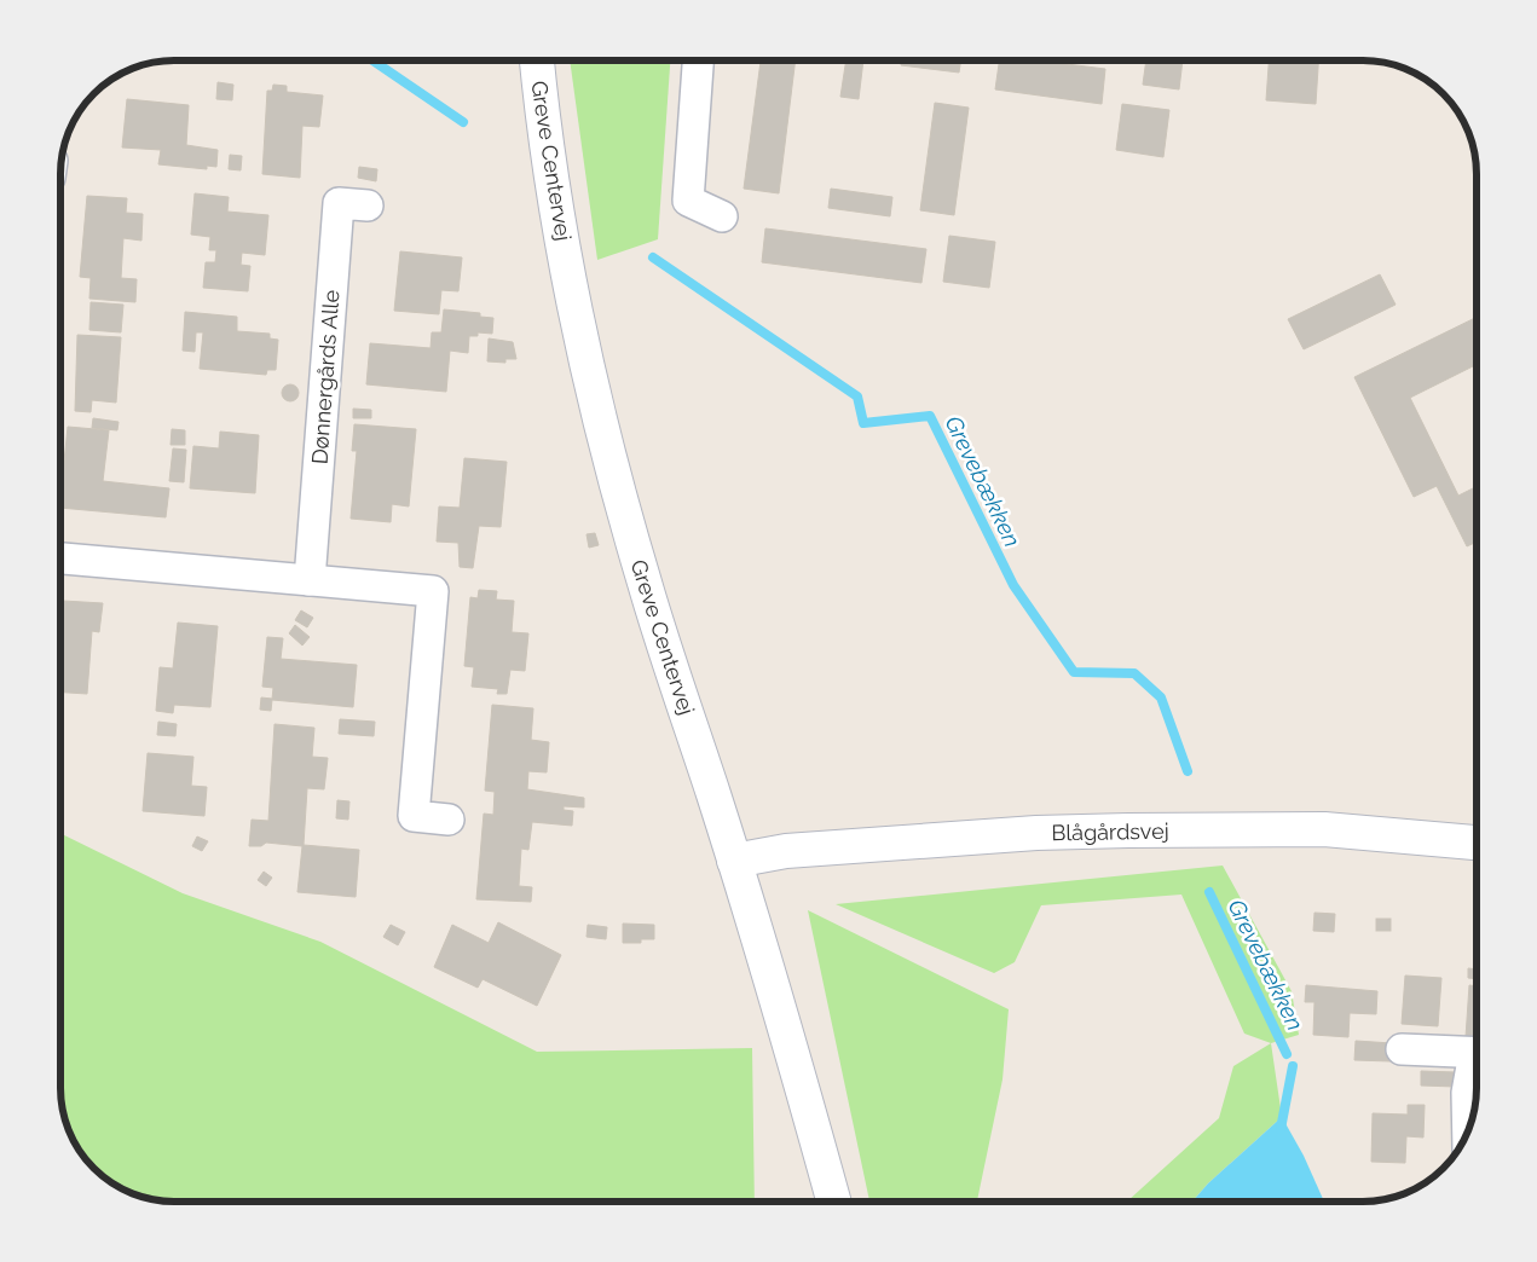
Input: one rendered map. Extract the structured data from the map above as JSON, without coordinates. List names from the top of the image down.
{
  "streets": {
    "street": ["Greve Centervej", "Dønnergårds Alle", "Blågårdsvej"]
  },
  "crossings": [
    ["Greve Centervej", "Blågårdsvej"]
  ],
  "water": ["Grevebækken"]
}
